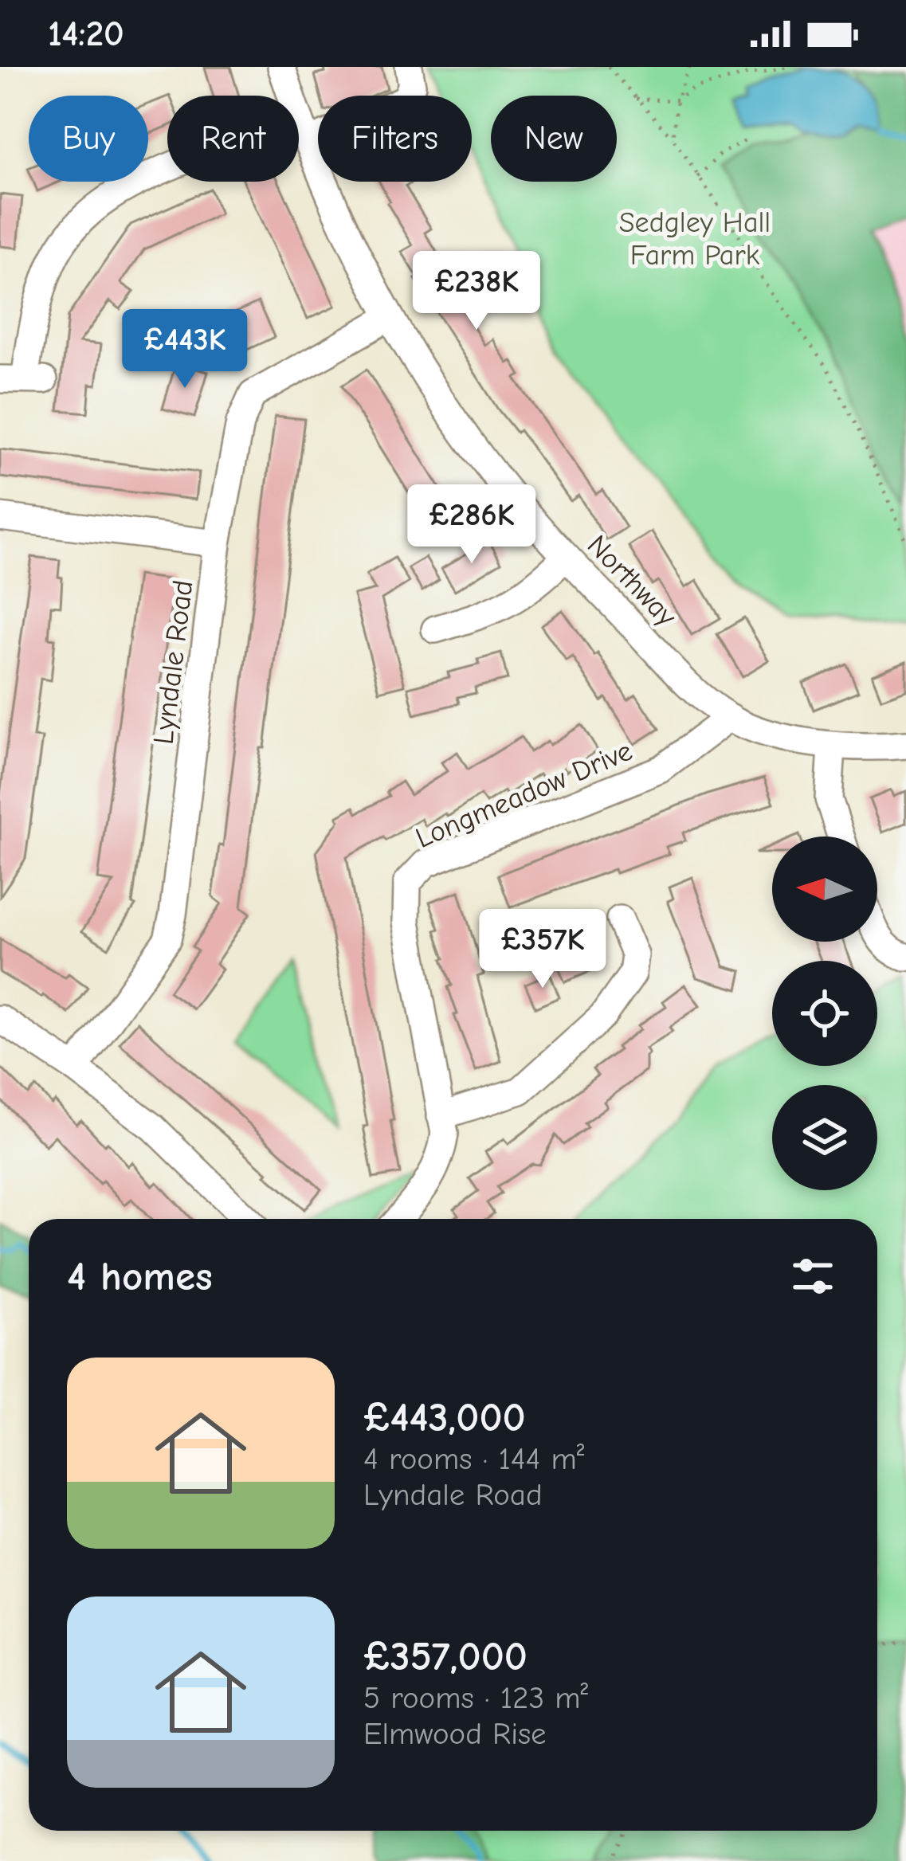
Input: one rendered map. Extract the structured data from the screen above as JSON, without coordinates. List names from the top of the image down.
{
  "streets": {
    "street": ["Northway", "Lyndale Road", "Longmeadow Drive"]
  },
  "crossings": [
    ["Northway", "Lyndale Road"],
    ["Northway", "Longmeadow Drive"]
  ],
  "parks": ["Sedgley Hall Farm Park"],
  "north": "left",
  "page": {
    "status": "14:20",
    "chip": [
      "Buy",
      "Rent",
      "Filters",
      "New"
    ],
    "price": [
      "£238K",
      "£443K",
      "£286K",
      "£357K"
    ],
    "heading": "4 homes",
    "list": [
      {
        "name": "£443,000",
        "note": "4 rooms · 144 m² · Lyndale Road"
      },
      {
        "name": "£357,000",
        "note": "5 rooms · 123 m² · Elmwood Rise"
      }
    ]
  }
}
